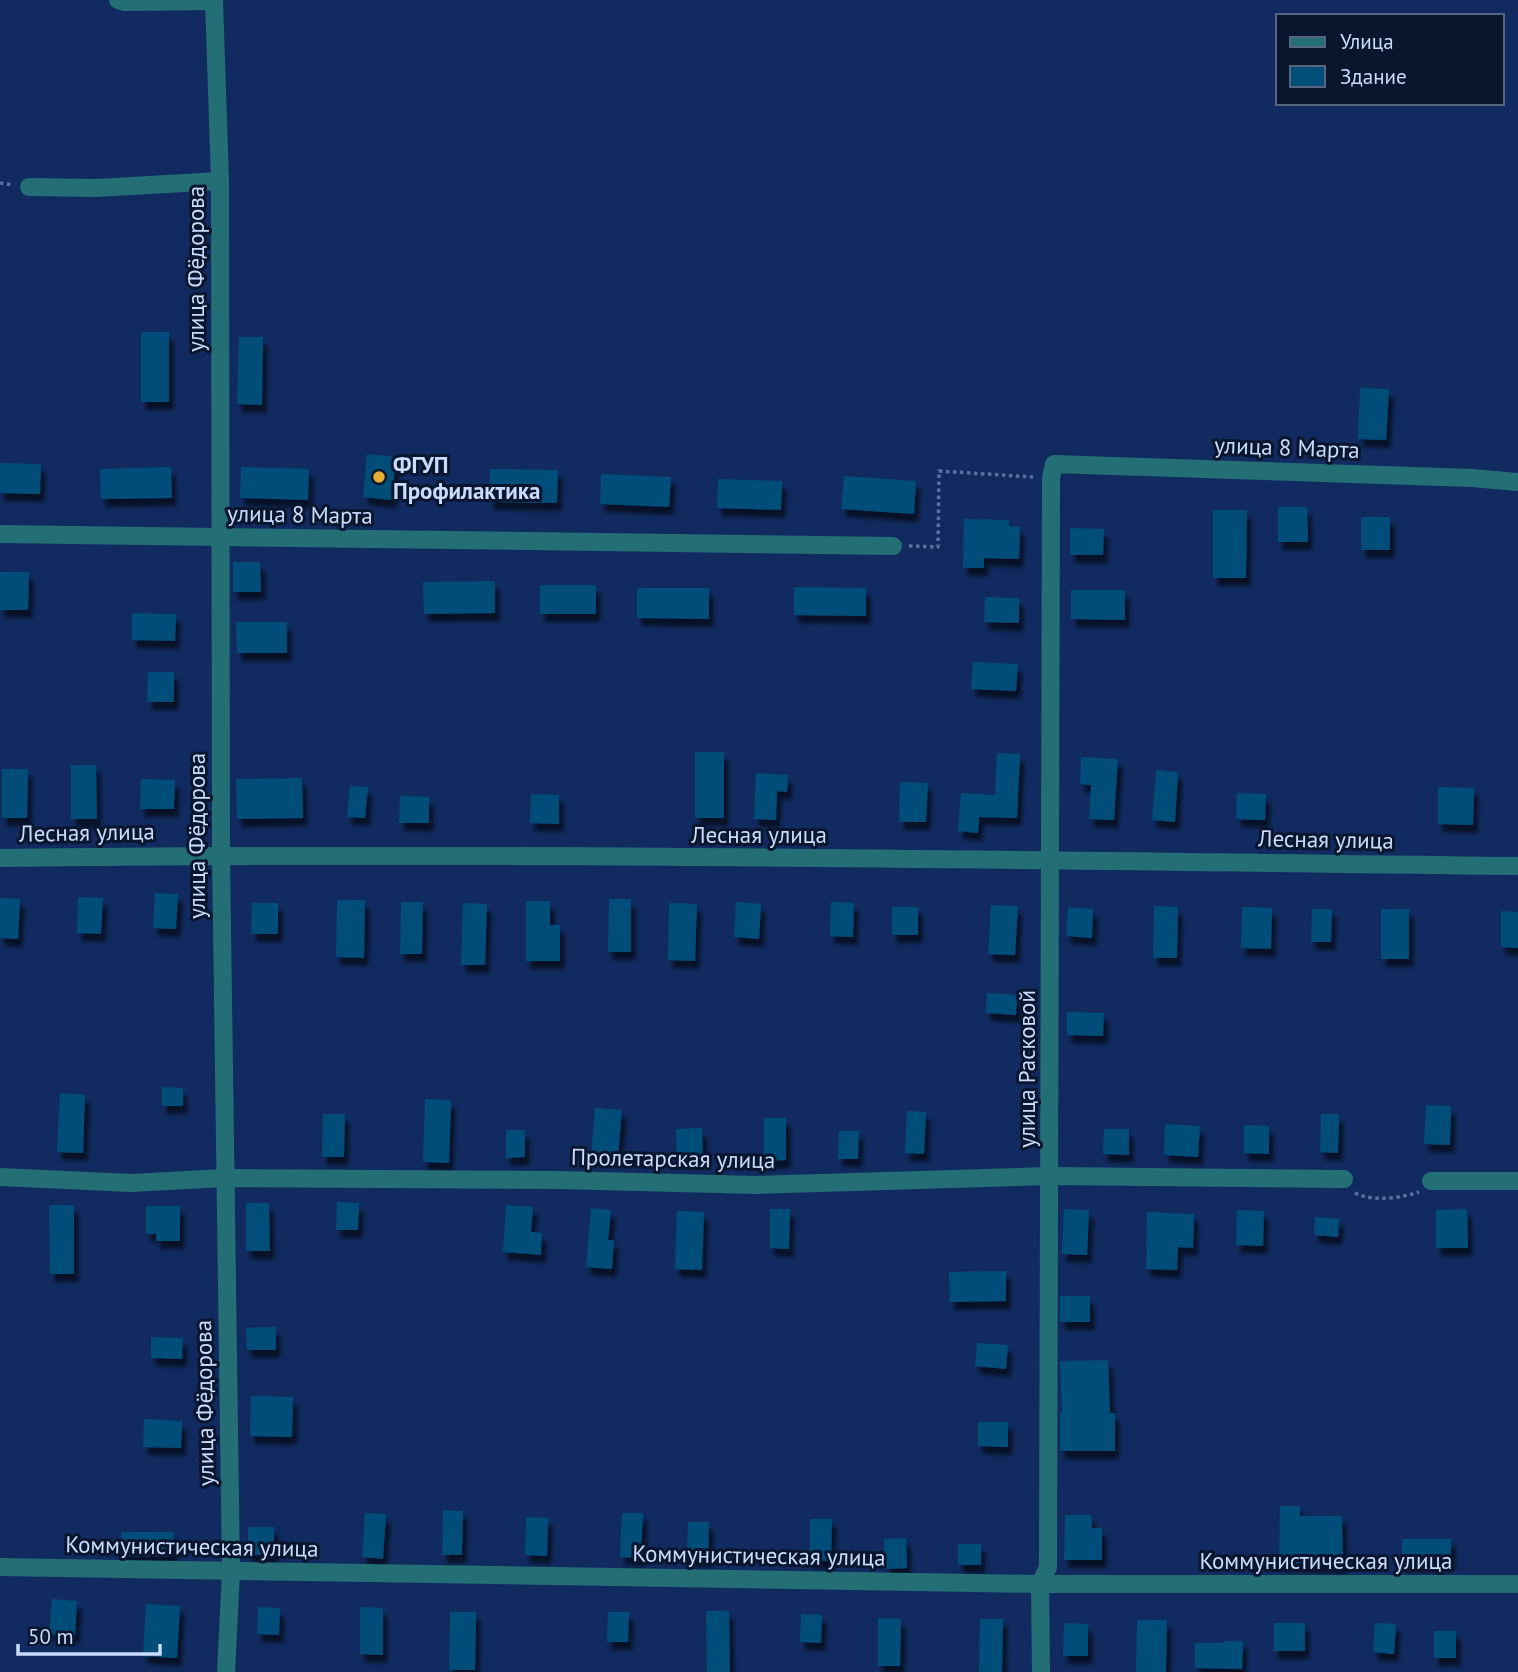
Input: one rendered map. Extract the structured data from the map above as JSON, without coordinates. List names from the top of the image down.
{
  "streets": {
    "street": [
      "улица Фёдорова",
      "улица 8 Марта",
      "Лесная улица",
      "улица Расковой",
      "Пролетарская улица",
      "Коммунистическая улица"
    ]
  },
  "crossings": [
    ["улица Фёдорова", "улица 8 Марта"],
    ["улица Фёдорова", "Лесная улица"],
    ["улица Фёдорова", "Пролетарская улица"],
    ["улица Фёдорова", "Коммунистическая улица"],
    ["улица 8 Марта", "улица Расковой"],
    ["Лесная улица", "улица Расковой"],
    ["улица Расковой", "Пролетарская улица"],
    ["улица Расковой", "Коммунистическая улица"]
  ],
  "places": ["ФГУП Профилактика"],
  "legend": ["Улица", "Здание"],
  "scale_bar": "50 m"
}
